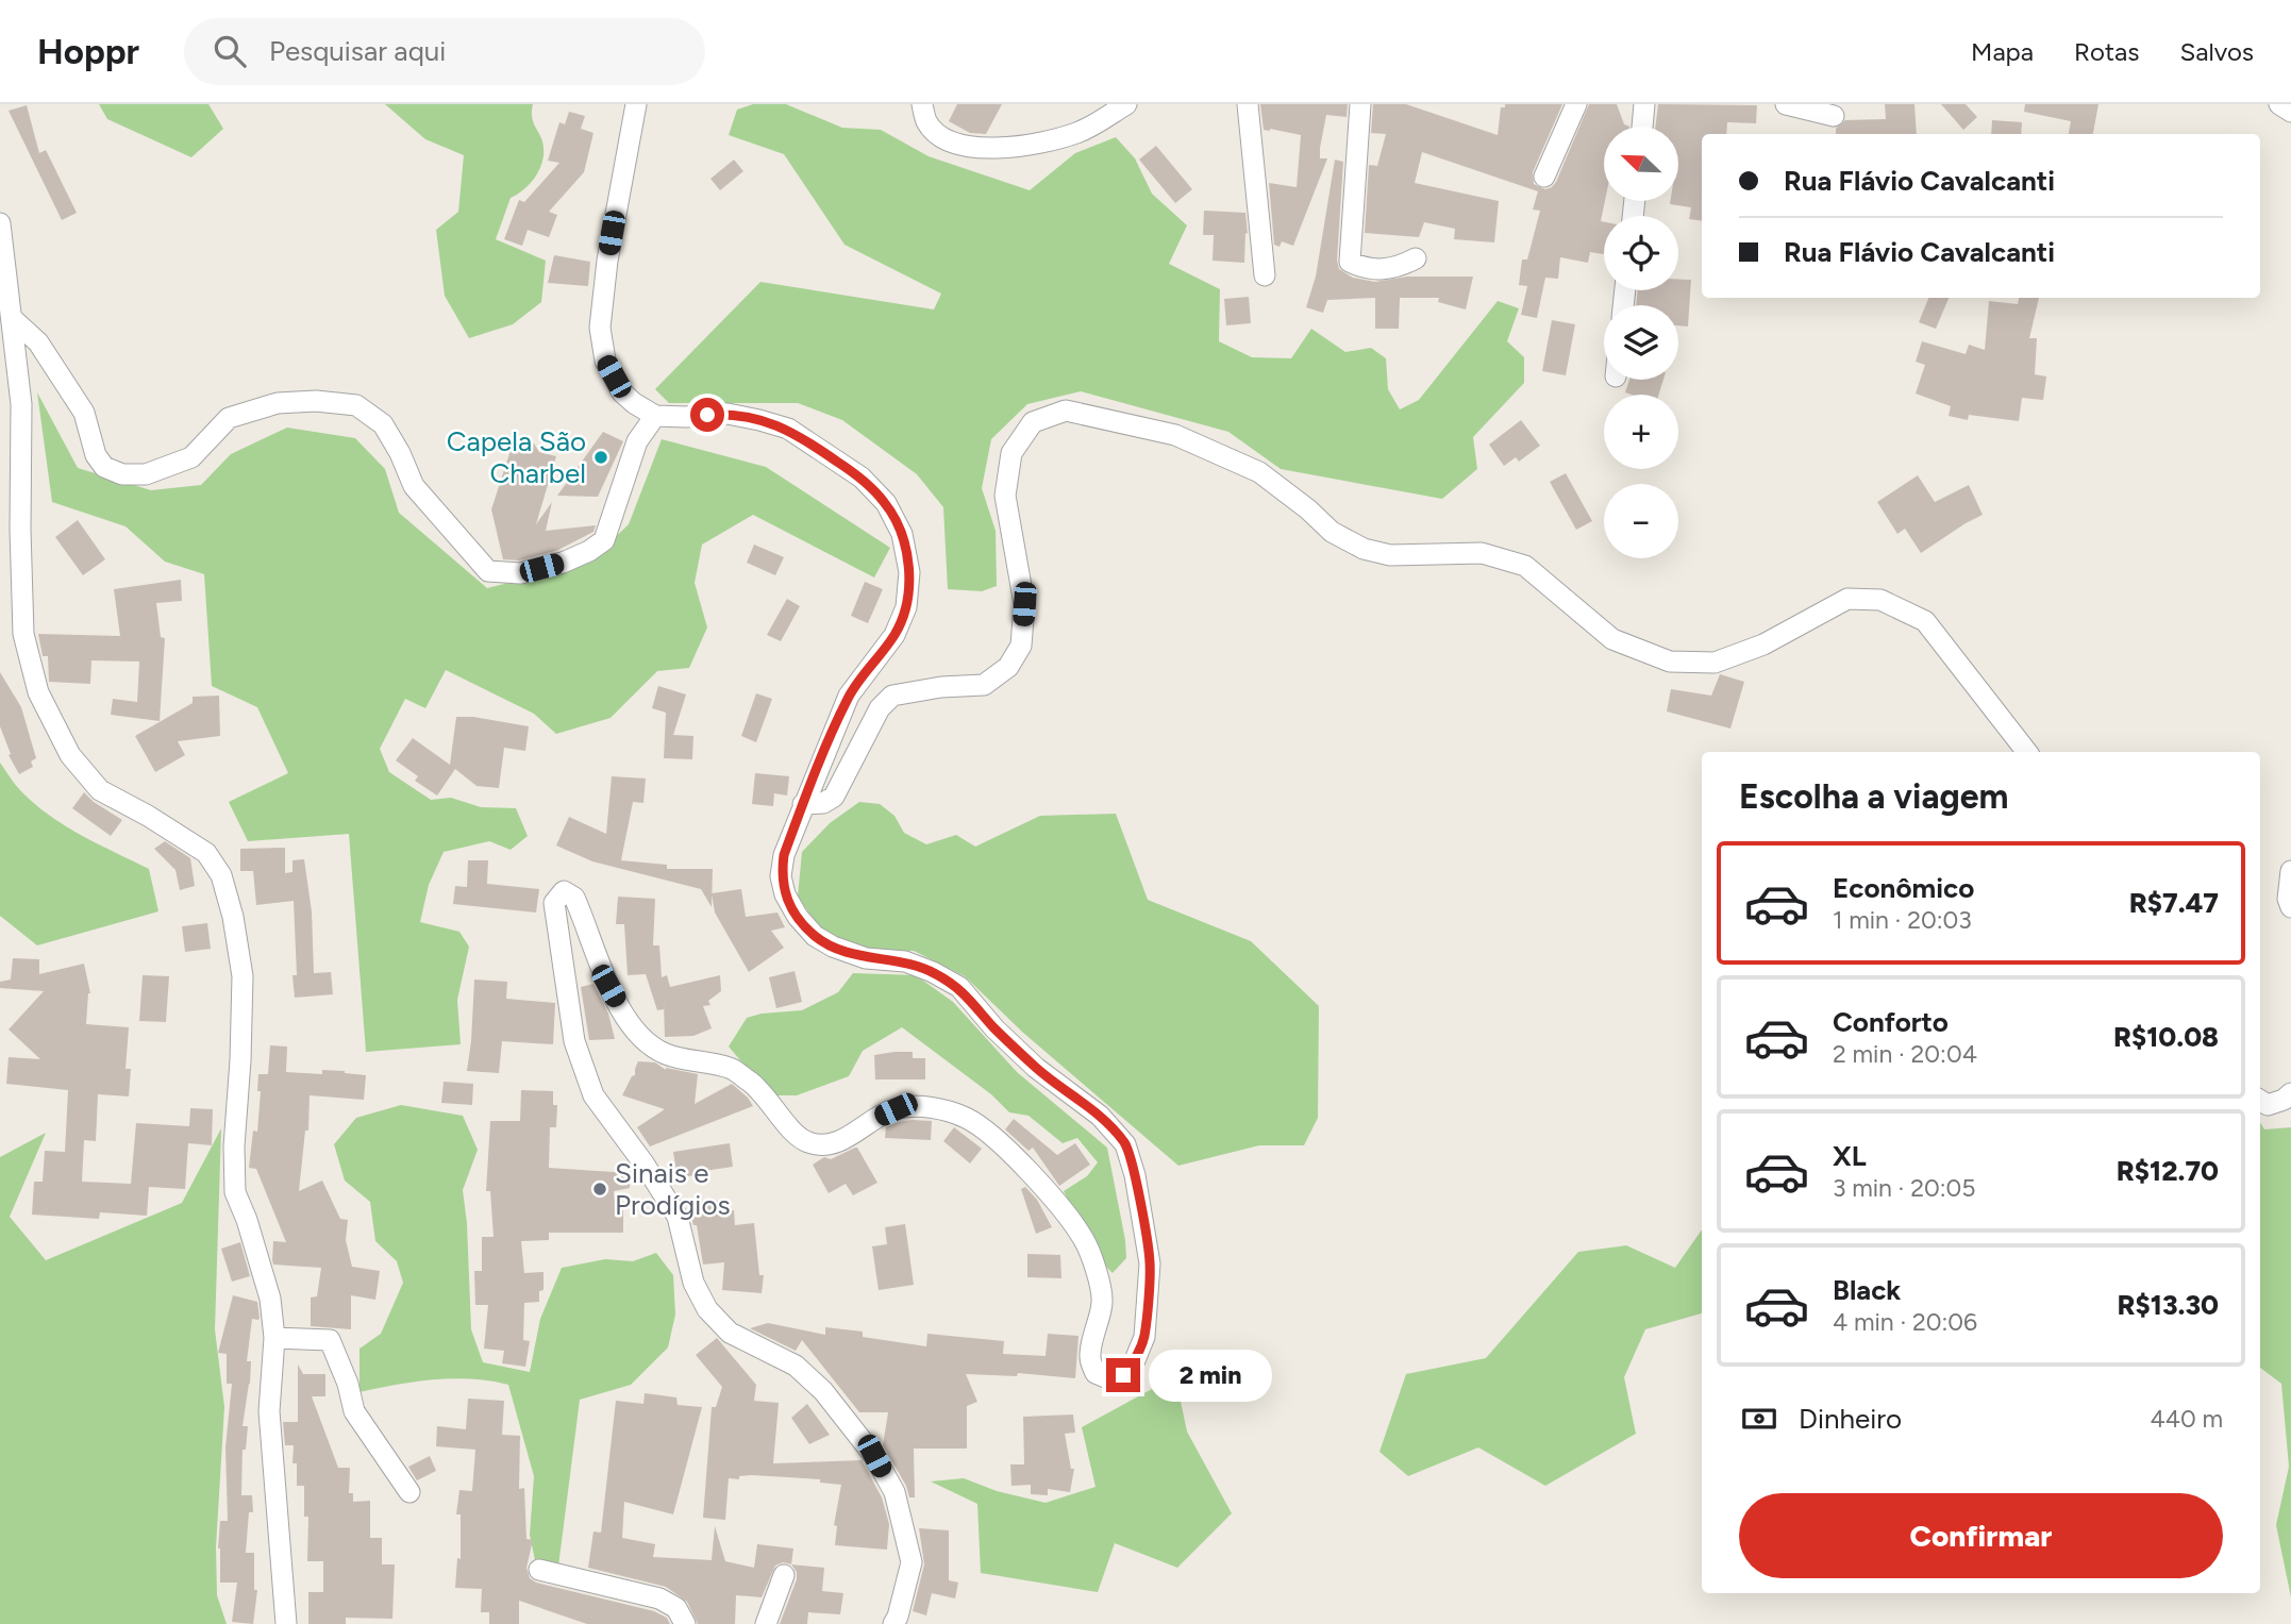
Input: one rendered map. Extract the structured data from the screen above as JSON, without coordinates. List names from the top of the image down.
{
  "places": ["Capela São Charbel", "Sinais e Prodígios"],
  "north": "top left",
  "page": {
    "header": "Hoppr",
    "search": "Pesquisar aqui",
    "nav": ["Mapa", "Rotas", "Salvos"],
    "map_buttons": ["+", "−"],
    "banner": ["Rua Flávio Cavalcanti", "Rua Flávio Cavalcanti"],
    "heading": "Escolha a viagem",
    "list": [
      {
        "name": "Econômico",
        "note": "1 min · 20:03",
        "value": "R$7.47"
      },
      {
        "name": "Conforto",
        "note": "2 min · 20:04",
        "value": "R$10.08"
      },
      {
        "name": "XL",
        "note": "3 min · 20:05",
        "value": "R$12.70"
      },
      {
        "name": "Black",
        "note": "4 min · 20:06",
        "value": "R$13.30"
      }
    ],
    "bubble": "2 min",
    "pay": ["Dinheiro", "440 m"],
    "buttons": "Confirmar"
  }
}
